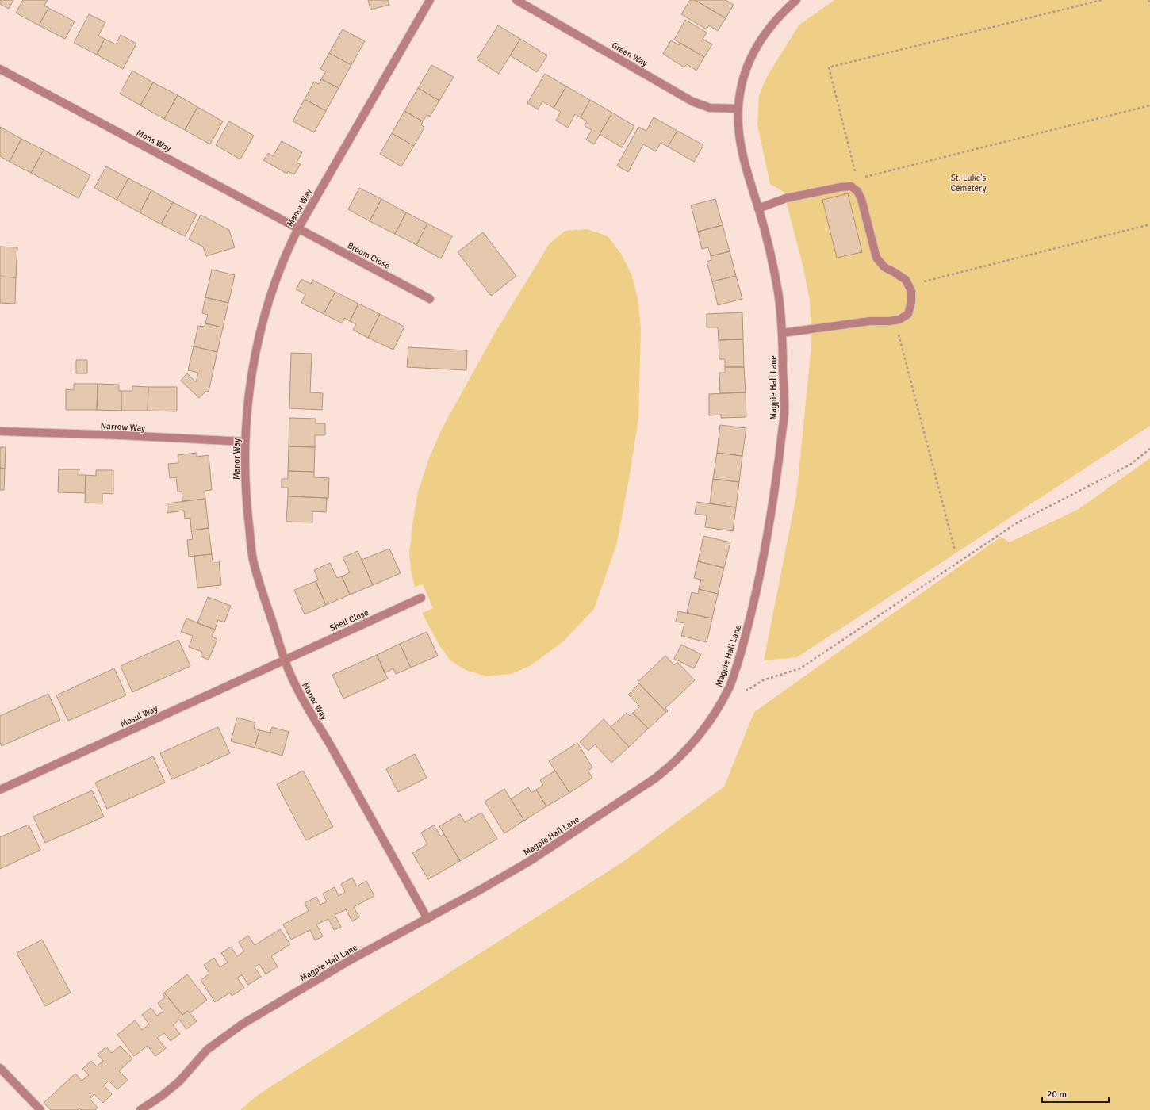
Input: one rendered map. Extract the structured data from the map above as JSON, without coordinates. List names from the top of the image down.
{
  "streets": {
    "street": [
      "Green Way",
      "Mons Way",
      "Manor Way",
      "Broom Close",
      "Magpie Hall Lane",
      "Narrow Way",
      "Shell Close",
      "Mosul Way"
    ]
  },
  "crossings": [
    ["Green Way", "Magpie Hall Lane"],
    ["Mons Way", "Manor Way"],
    ["Mons Way", "Broom Close"],
    ["Manor Way", "Broom Close"],
    ["Manor Way", "Magpie Hall Lane"],
    ["Manor Way", "Narrow Way"],
    ["Manor Way", "Shell Close"],
    ["Manor Way", "Mosul Way"],
    ["Shell Close", "Mosul Way"]
  ],
  "parks": ["St. Luke's Cemetery"],
  "scale_bar": "20 m"
}
